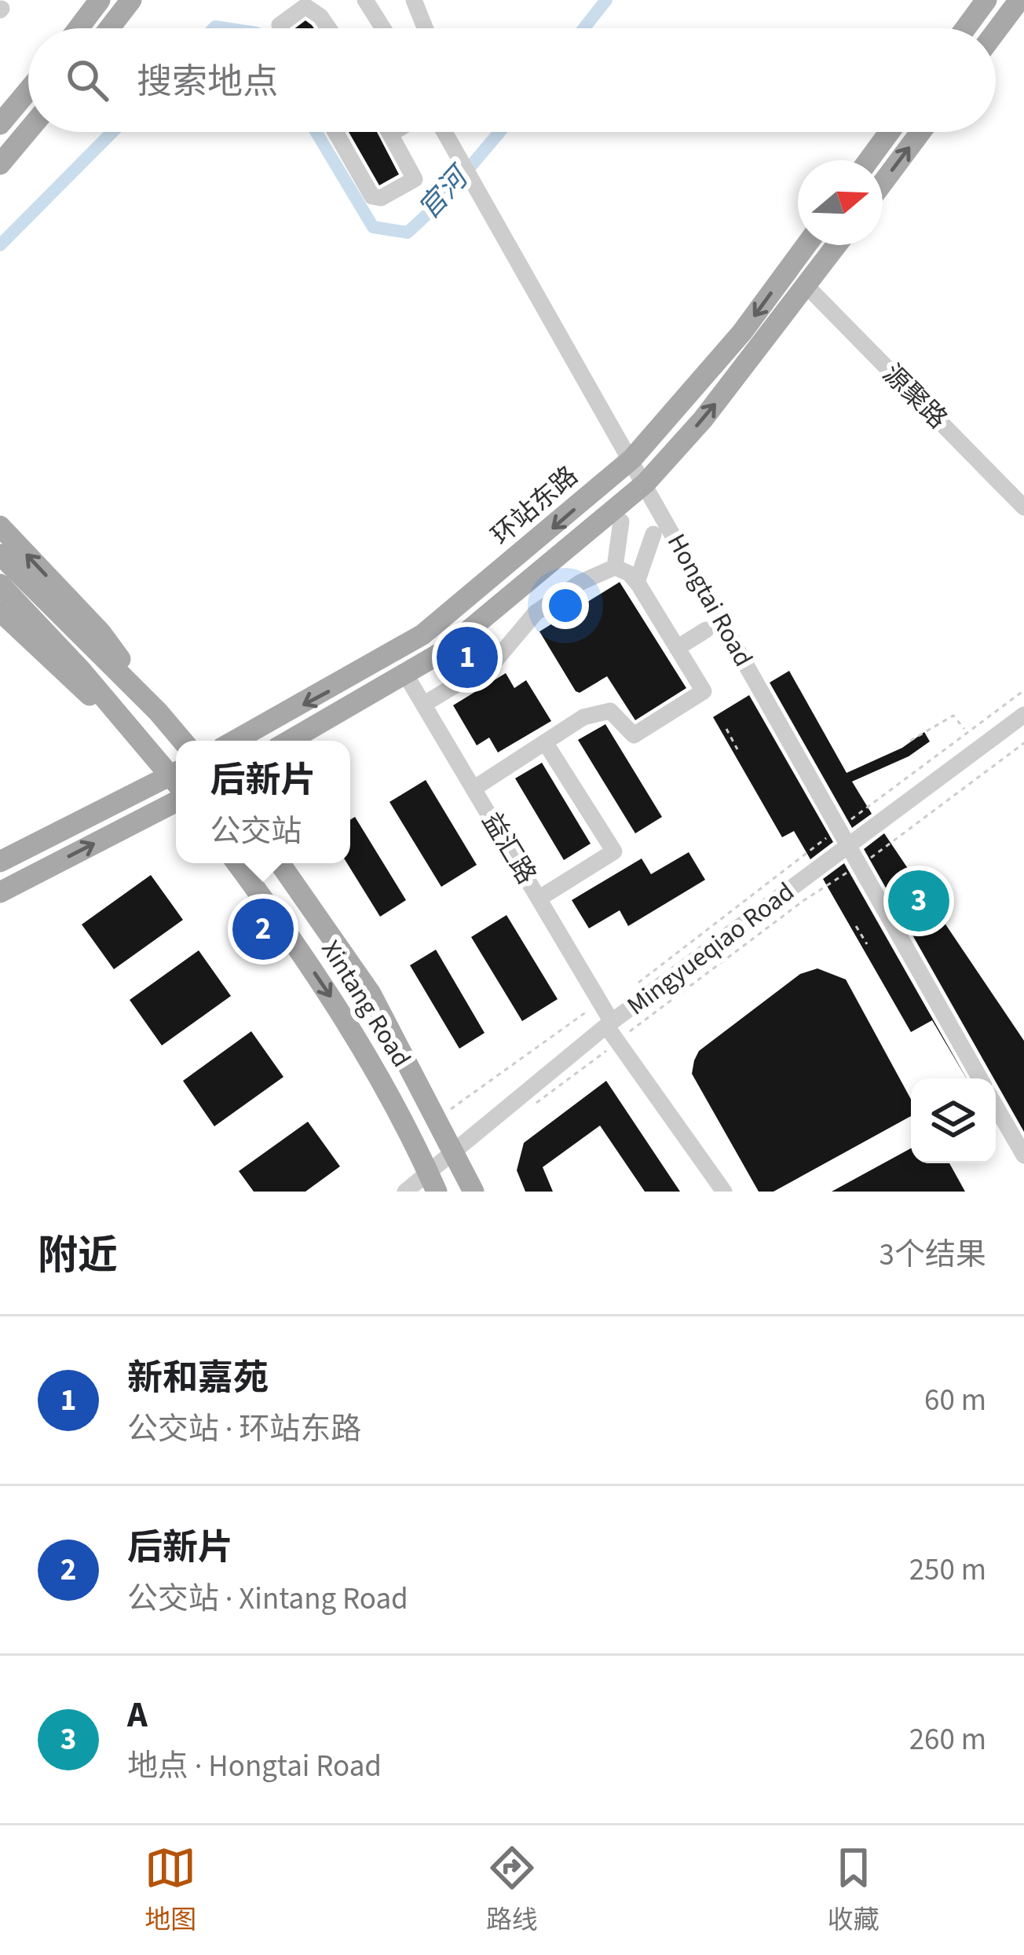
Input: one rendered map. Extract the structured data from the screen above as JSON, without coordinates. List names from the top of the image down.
{
  "streets": {
    "main road": ["环站东路", "Xintang Road"],
    "street": [
      "源聚路",
      "Hongtai Road",
      "益汇路",
      "Mingyueqiao Road"
    ]
  },
  "crossings": [
    ["源聚路", "环站东路"],
    ["环站东路", "Hongtai Road"],
    ["环站东路", "益汇路"],
    ["Hongtai Road", "Mingyueqiao Road"],
    ["益汇路", "Mingyueqiao Road"],
    ["Mingyueqiao Road", "Xintang Road"]
  ],
  "water": ["官河"],
  "north": "right",
  "page": {
    "search": "搜索地点",
    "pins": ["1", "3", "2"],
    "popup": ["后新片", "公交站"],
    "heading": ["附近", "3个结果"],
    "list": [
      {
        "mark": "1",
        "name": "新和嘉苑",
        "note": "公交站 · 环站东路",
        "value": "60 m"
      },
      {
        "mark": "2",
        "name": "后新片",
        "note": "公交站 · Xintang Road",
        "value": "250 m"
      },
      {
        "mark": "3",
        "name": "A",
        "note": "地点 · Hongtai Road",
        "value": "260 m"
      }
    ],
    "nav": ["地图", "路线", "收藏"]
  }
}
